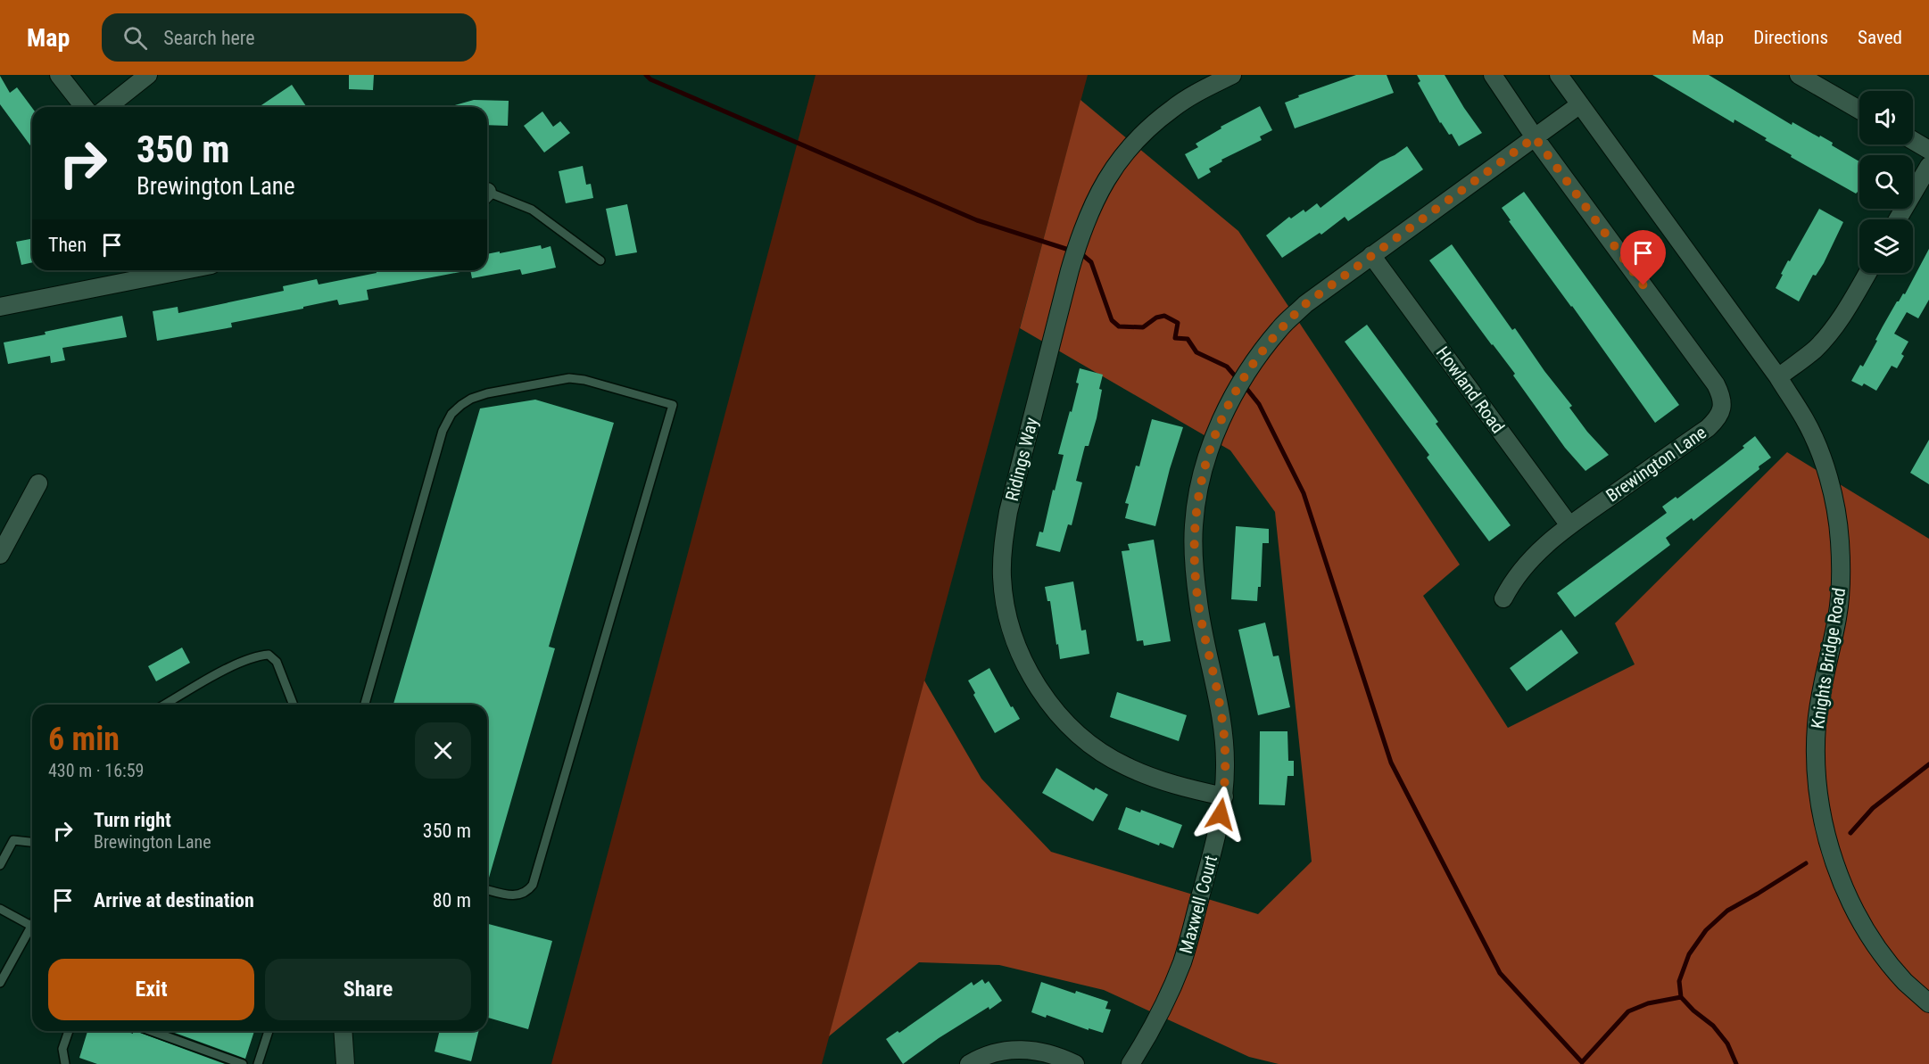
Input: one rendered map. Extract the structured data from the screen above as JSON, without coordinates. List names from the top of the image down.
{
  "streets": {
    "street": [
      "Howland Road",
      "Ridings Way",
      "Brewington Lane",
      "Knights Bridge Road",
      "Maxwell Court"
    ]
  },
  "crossings": [
    ["Howland Road", "Brewington Lane"],
    ["Howland Road", "Maxwell Court"],
    ["Ridings Way", "Maxwell Court"],
    ["Brewington Lane", "Maxwell Court"],
    ["Knights Bridge Road", "Maxwell Court"]
  ],
  "page": {
    "header": "Map",
    "search": "Search here",
    "nav": ["Map", "Directions", "Saved"],
    "turn": ["350 m", "Brewington Lane"],
    "then": "Then",
    "heading": ["6 min", "430 m · 16:59"],
    "list": [
      {
        "name": "Turn right",
        "note": "Brewington Lane",
        "value": "350 m"
      },
      {
        "name": "Arrive at destination",
        "value": "80 m"
      }
    ],
    "buttons": ["Exit", "Share"]
  }
}
